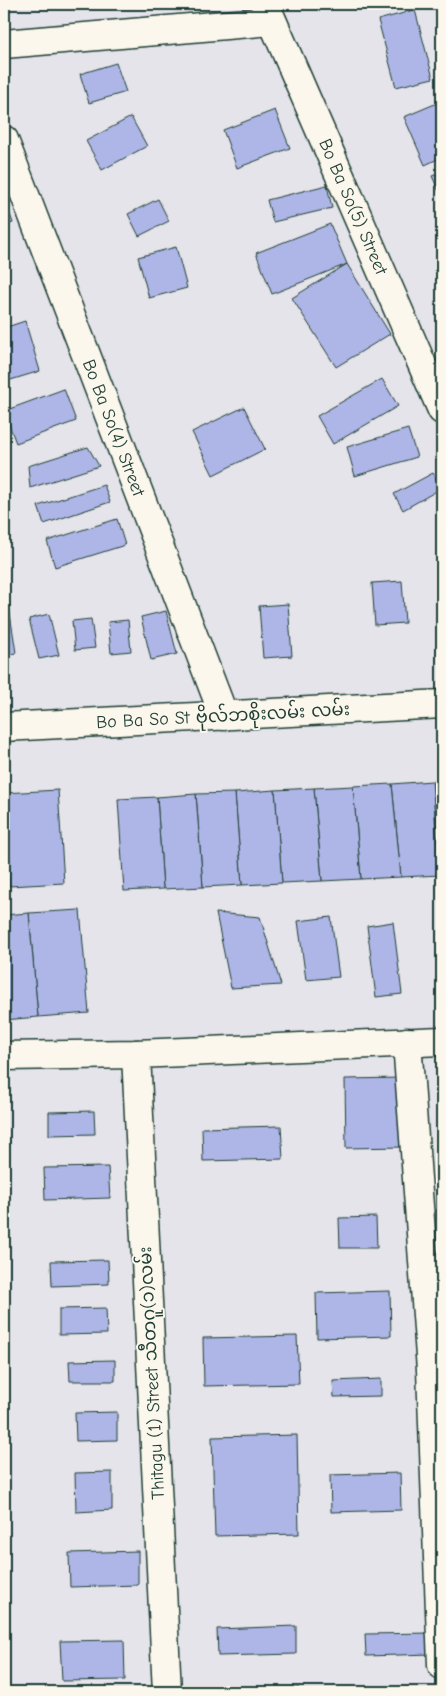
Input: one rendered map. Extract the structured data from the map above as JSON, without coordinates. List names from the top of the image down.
{
  "streets": {
    "street": [
      "Bo Ba So(5) Street",
      "Bo Ba So(4) Street",
      "Bo Ba So St ဗိုလ်ဘစိုးလမ်း လမ်း",
      "Thitagu (1) Street သီတဂူ(၁)လမ်း"
    ]
  },
  "crossings": [
    ["Bo Ba So(4) Street", "Bo Ba So St ဗိုလ်ဘစိုးလမ်း လမ်း"]
  ]
}
